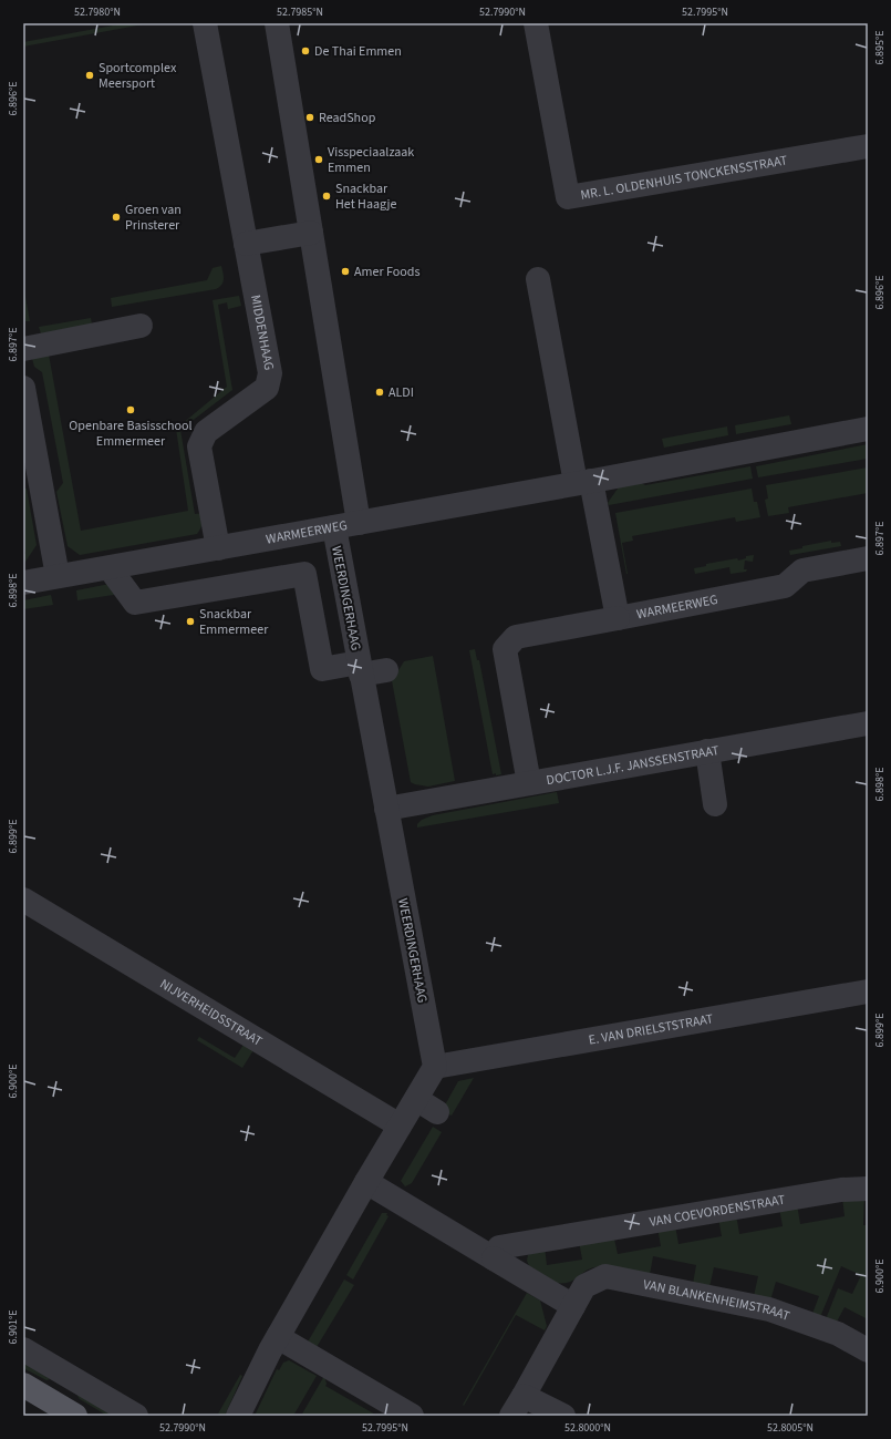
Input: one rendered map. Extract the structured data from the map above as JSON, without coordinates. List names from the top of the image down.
{
  "streets": {
    "street": [
      "MR. L. OLDENHUIS TONCKENSSTRAAT",
      "MIDDENHAAG",
      "WARMEERWEG",
      "WEERDINGERHAAG",
      "DOCTOR L.J.F. JANSSENSTRAAT",
      "NIJVERHEIDSSTRAAT",
      "E. VAN DRIELSTSTRAAT",
      "VAN COEVORDENSTRAAT",
      "VAN BLANKENHEIMSTRAAT"
    ]
  },
  "crossings": [
    ["MIDDENHAAG", "WARMEERWEG"],
    ["WARMEERWEG", "WEERDINGERHAAG"],
    ["WARMEERWEG", "DOCTOR L.J.F. JANSSENSTRAAT"],
    ["WEERDINGERHAAG", "DOCTOR L.J.F. JANSSENSTRAAT"],
    ["WEERDINGERHAAG", "E. VAN DRIELSTSTRAAT"]
  ],
  "places": [
    "De Thai Emmen",
    "Sportcomplex Meersport",
    "ReadShop",
    "Visspeciaalzaak Emmen",
    "Snackbar Het Haagje",
    "Groen van Prinsterer",
    "Amer Foods",
    "ALDI",
    "Openbare Basisschool Emmermeer",
    "Snackbar Emmermeer"
  ],
  "coordinates": [
    "52.7980°N",
    "52.7985°N",
    "52.7990°N",
    "52.7995°N",
    "6.895°E",
    "6.896°E",
    "6.897°E",
    "6.898°E",
    "6.899°E",
    "6.900°E",
    "6.901°E",
    "52.8000°N",
    "52.8005°N"
  ]
}
